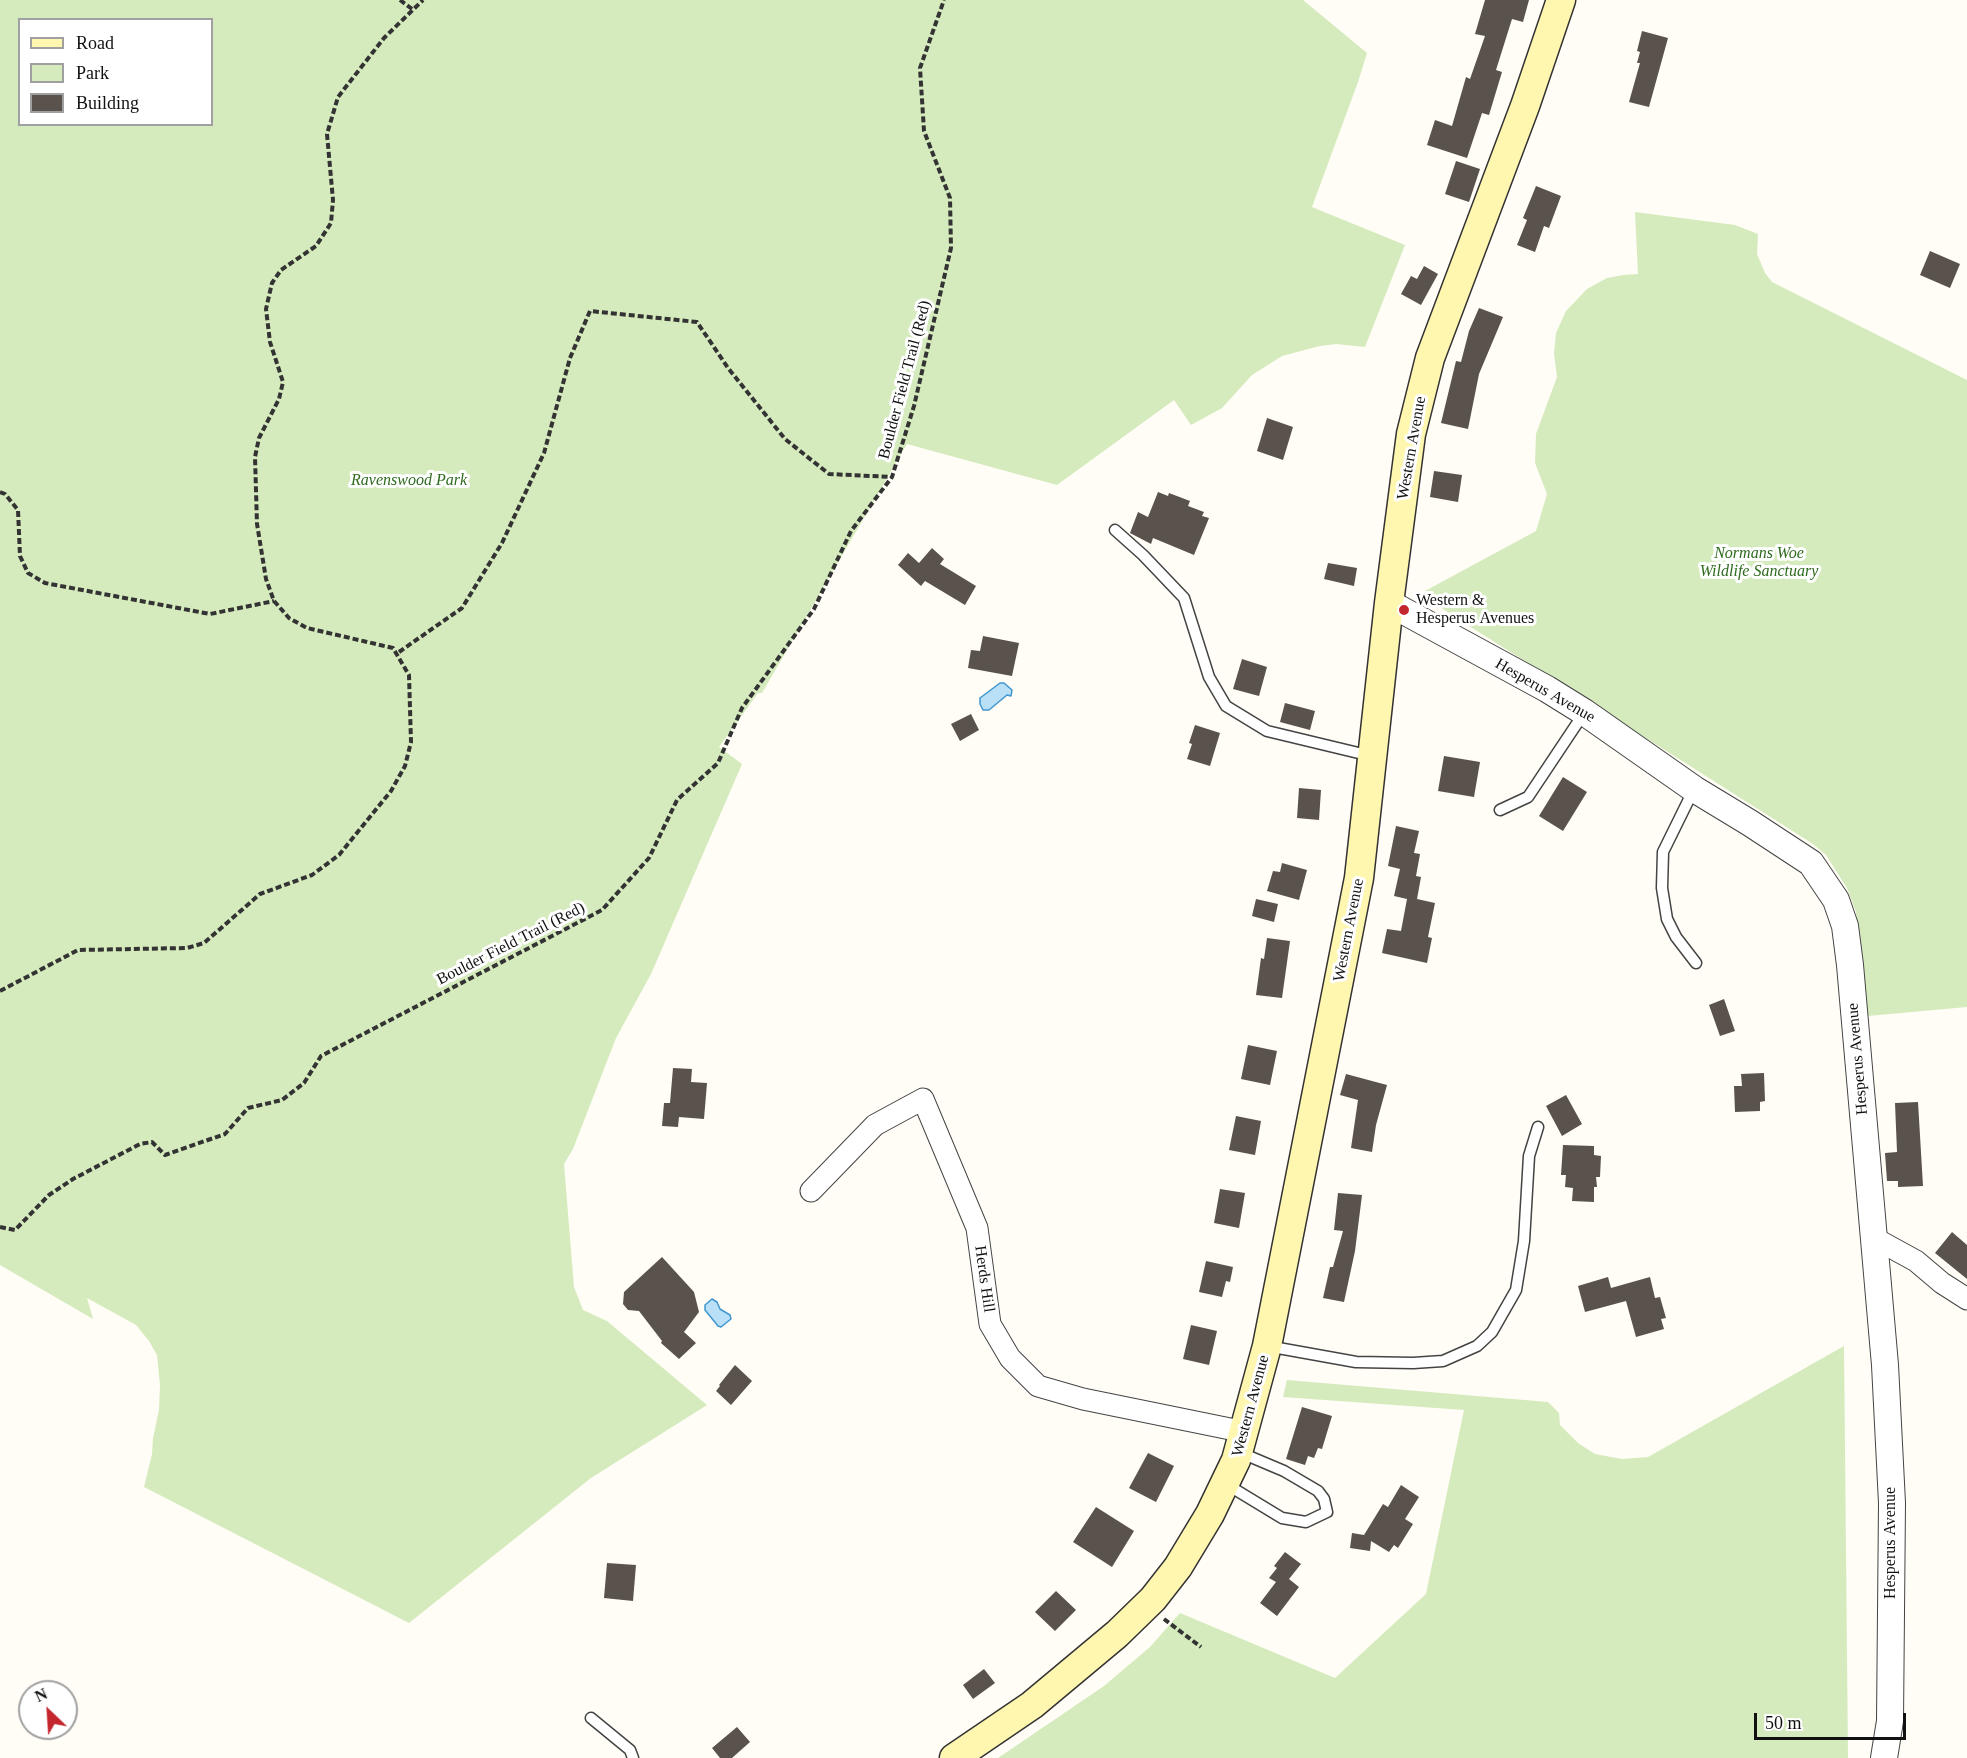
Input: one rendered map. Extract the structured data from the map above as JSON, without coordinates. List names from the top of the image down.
{
  "streets": {
    "main road": ["Western Avenue"],
    "street": ["Hesperus Avenue", "Herds Hill"],
    "path": ["Boulder Field Trail (Red)"]
  },
  "crossings": [
    ["Western Avenue", "Hesperus Avenue"],
    ["Western Avenue", "Herds Hill"]
  ],
  "parks": ["Ravenswood Park", "Normans Woe Wildlife Sanctuary"],
  "places": ["Western & Hesperus Avenues"],
  "legend": ["Road", "Park", "Building"],
  "scale_bar": "50 m",
  "north": "top left"
}
